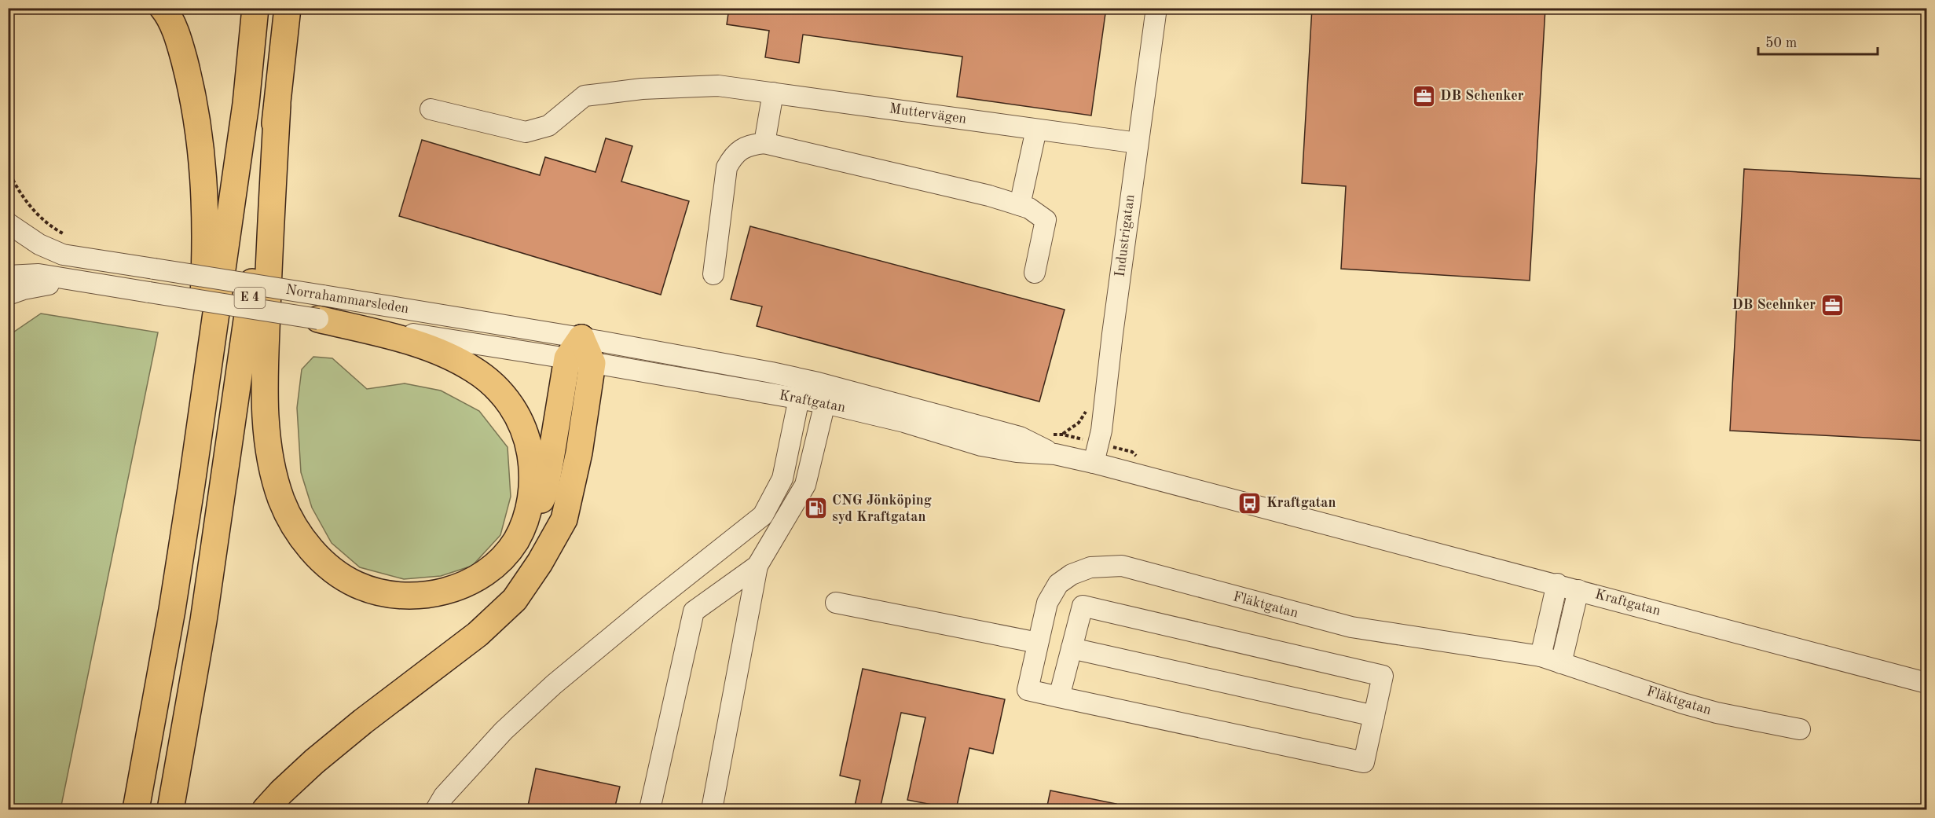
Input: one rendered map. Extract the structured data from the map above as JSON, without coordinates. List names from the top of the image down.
{
  "streets": {
    "highway": ["E 4"],
    "street": [
      "Muttervägen",
      "Industrigatan",
      "Norrahammarsleden",
      "Kraftgatan",
      "Fläktgatan"
    ]
  },
  "crossings": [
    ["Muttervägen", "Industrigatan"],
    ["Industrigatan", "Kraftgatan"],
    ["Norrahammarsleden", "Kraftgatan"]
  ],
  "places": {
    "office": ["DB Schenker", "DB Scehnker"],
    "bus stop": ["Kraftgatan"],
    "fuel station": ["CNG Jönköping syd Kraftgatan"]
  },
  "scale_bar": "50 m"
}
